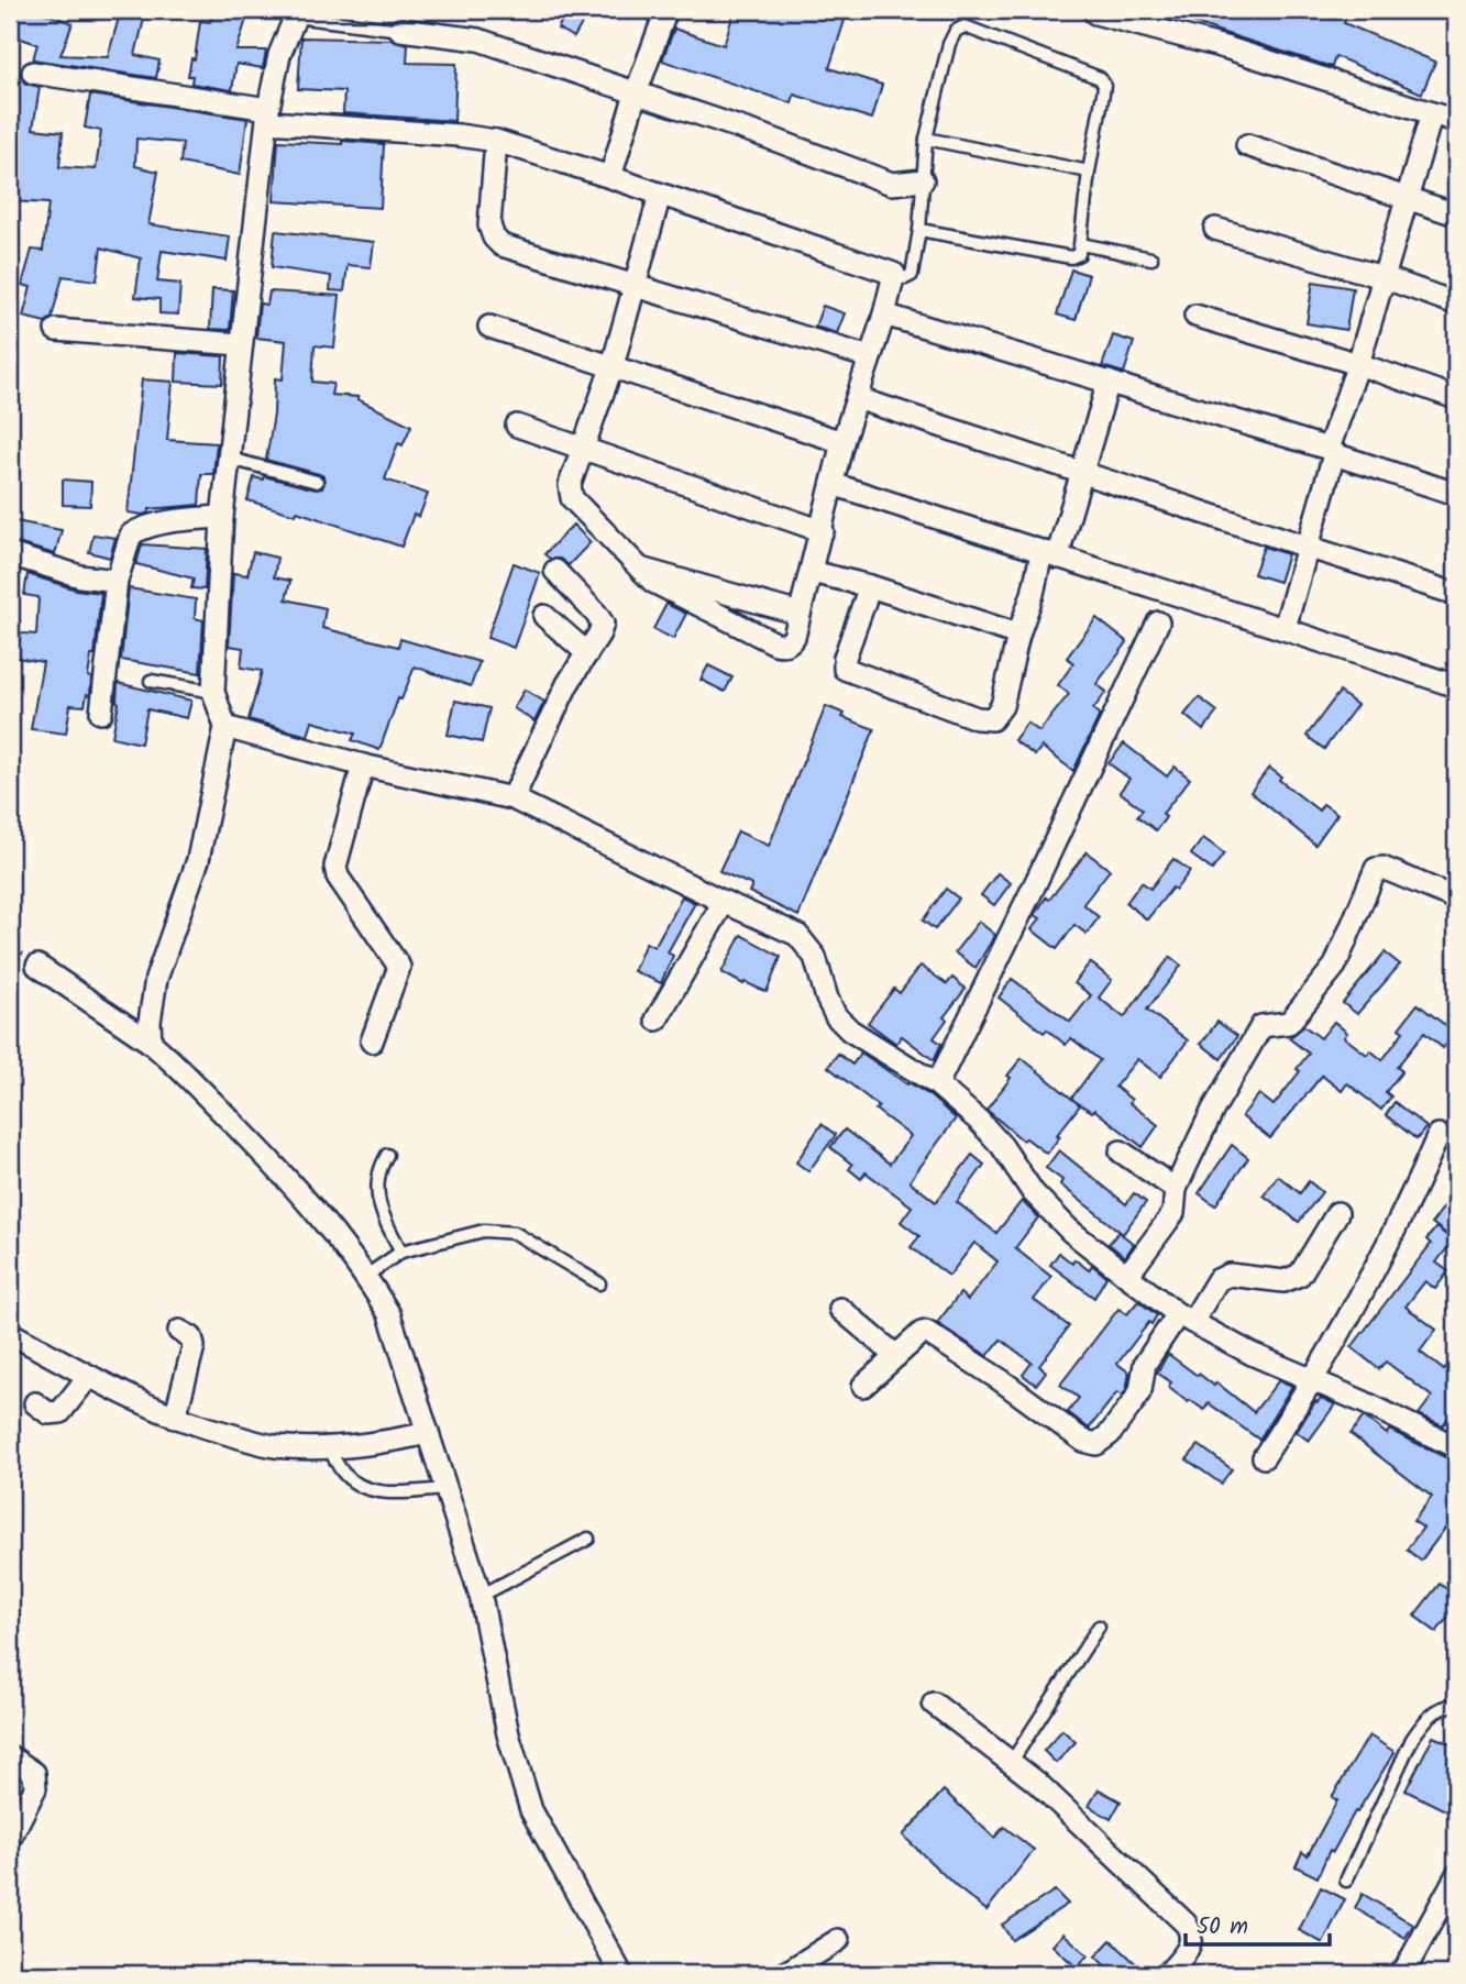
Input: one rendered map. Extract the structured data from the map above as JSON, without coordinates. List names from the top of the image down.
{
  "scale_bar": "50 m"
}
